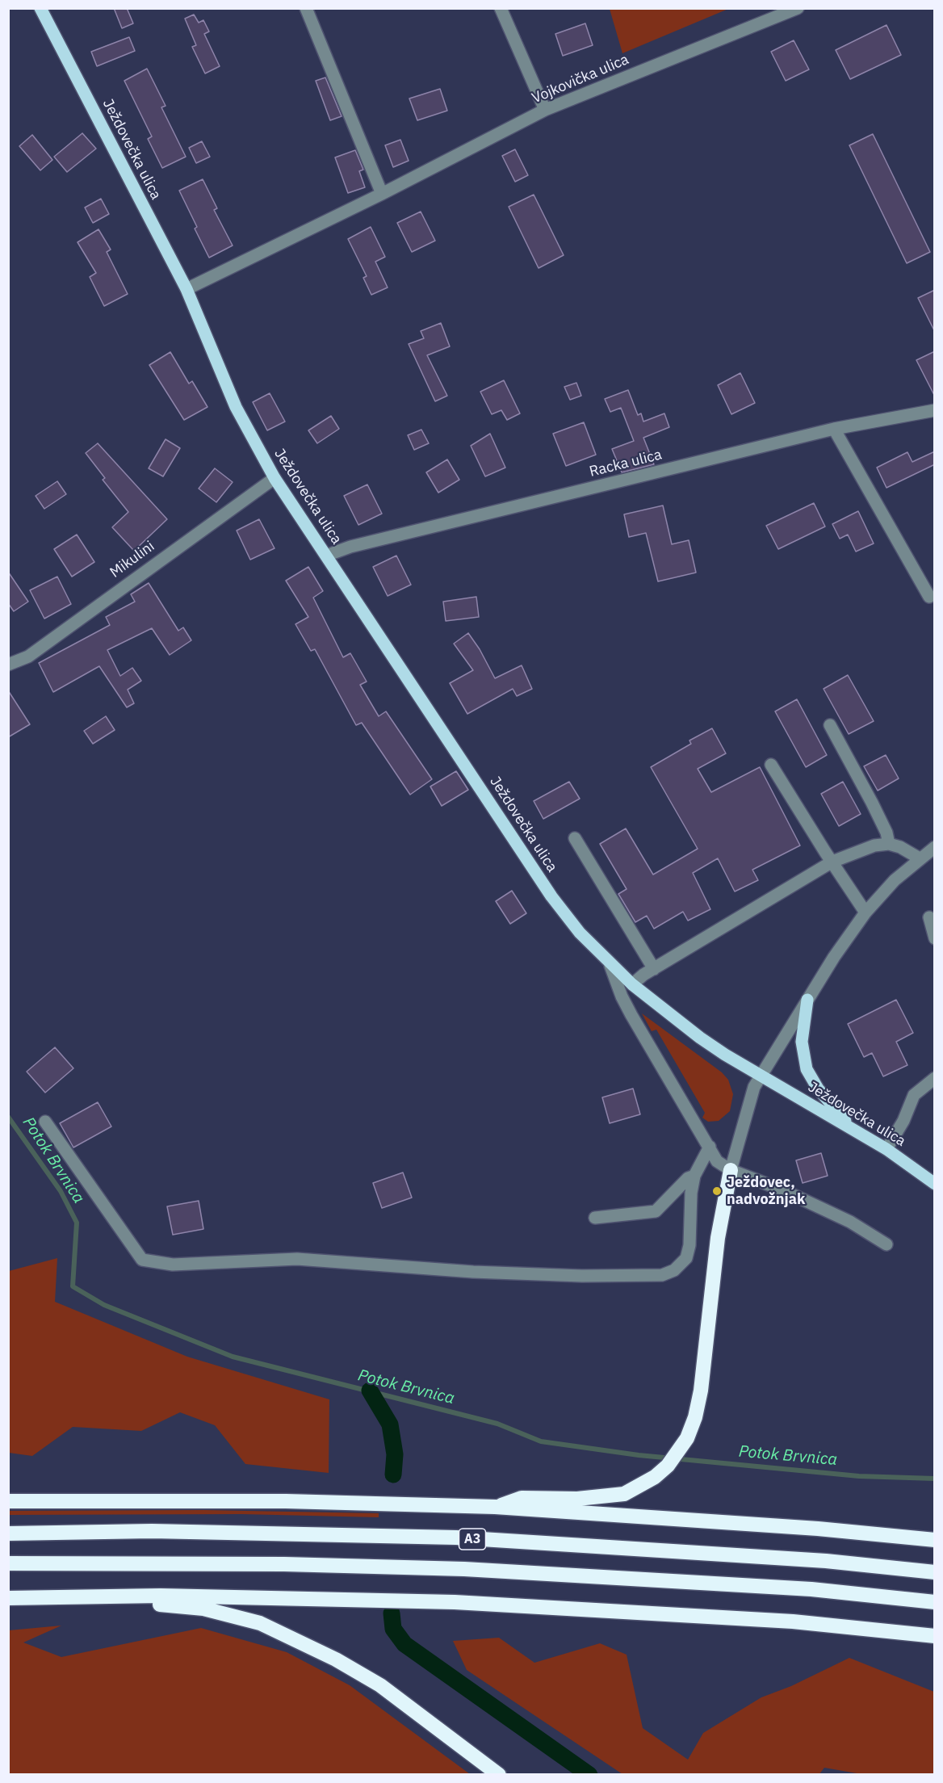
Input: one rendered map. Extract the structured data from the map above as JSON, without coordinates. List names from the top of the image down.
{
  "streets": {
    "highway": ["A3"],
    "main road": ["Ježdovečka ulica"],
    "street": ["Vojkovička ulica", "Racka ulica", "Mikulini"]
  },
  "crossings": [
    ["Vojkovička ulica", "Ježdovečka ulica"],
    ["Ježdovečka ulica", "Racka ulica"],
    ["Ježdovečka ulica", "Mikulini"]
  ],
  "water": ["Potok Brvnica"],
  "places": ["Ježdovec, nadvožnjak"]
}
